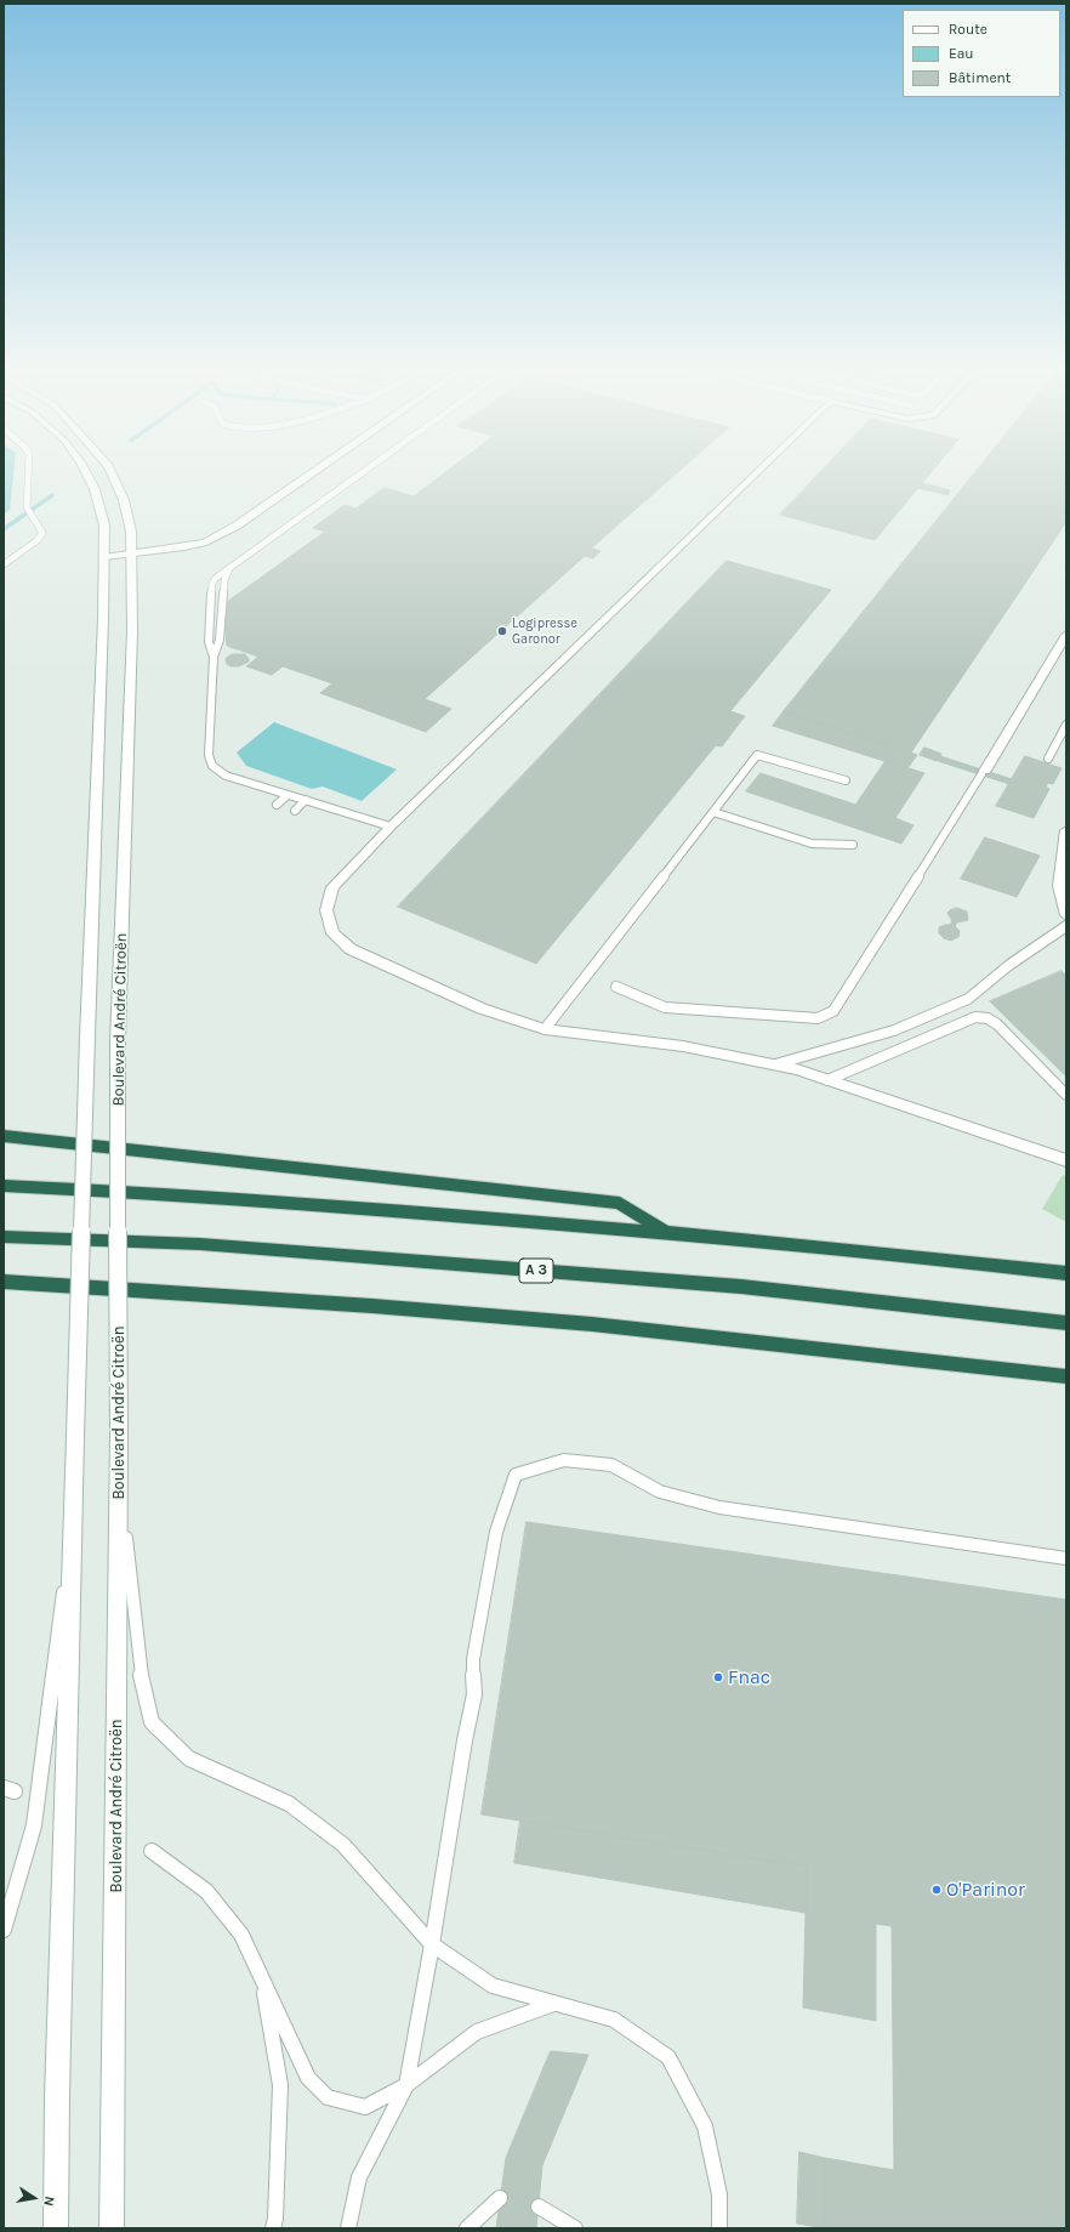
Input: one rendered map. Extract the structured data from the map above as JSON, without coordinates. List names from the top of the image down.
{
  "streets": {
    "highway": ["A 3"],
    "main road": ["Boulevard André Citroën"]
  },
  "places": ["Logipresse Garonor", "Fnac", "O'Parinor"],
  "legend": ["Route", "Eau", "Bâtiment"],
  "north": "right"
}
